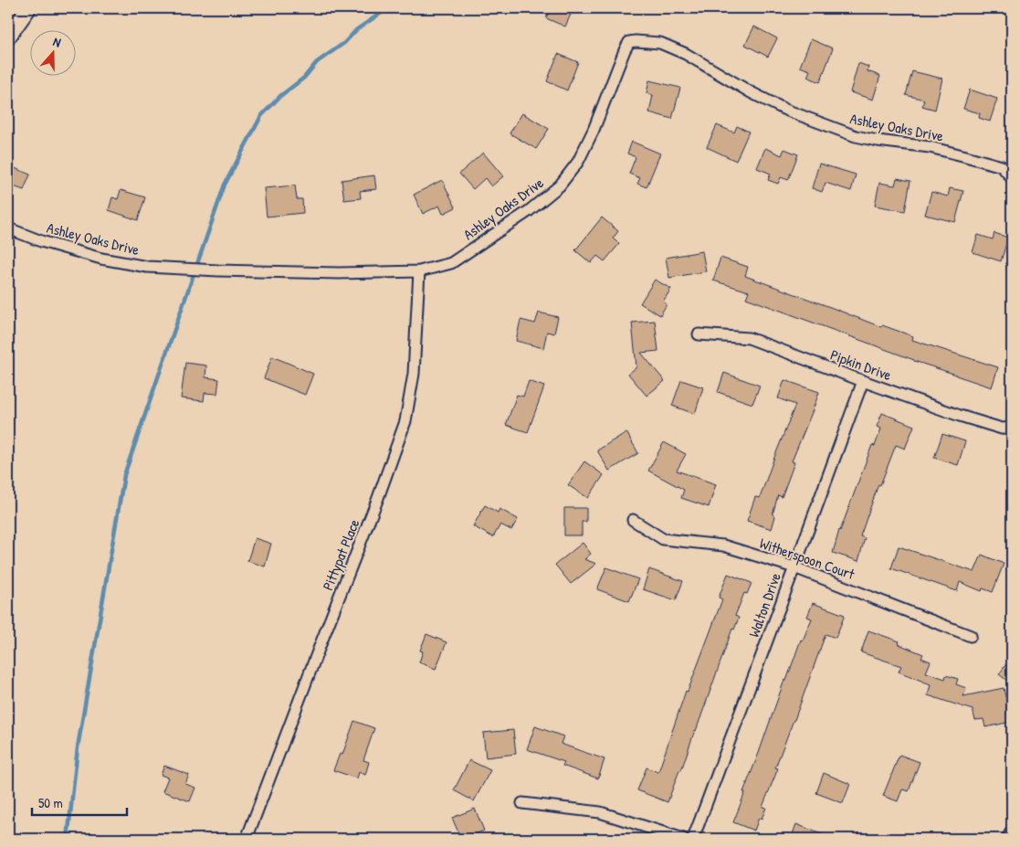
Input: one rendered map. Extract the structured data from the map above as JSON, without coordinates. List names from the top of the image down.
{
  "streets": {
    "street": [
      "Ashley Oaks Drive",
      "Pipkin Drive",
      "Pittypat Place",
      "Witherspoon Court",
      "Walton Drive"
    ]
  },
  "crossings": [
    ["Ashley Oaks Drive", "Pittypat Place"],
    ["Pipkin Drive", "Walton Drive"],
    ["Witherspoon Court", "Walton Drive"]
  ],
  "scale_bar": "50 m",
  "north": "top"
}
